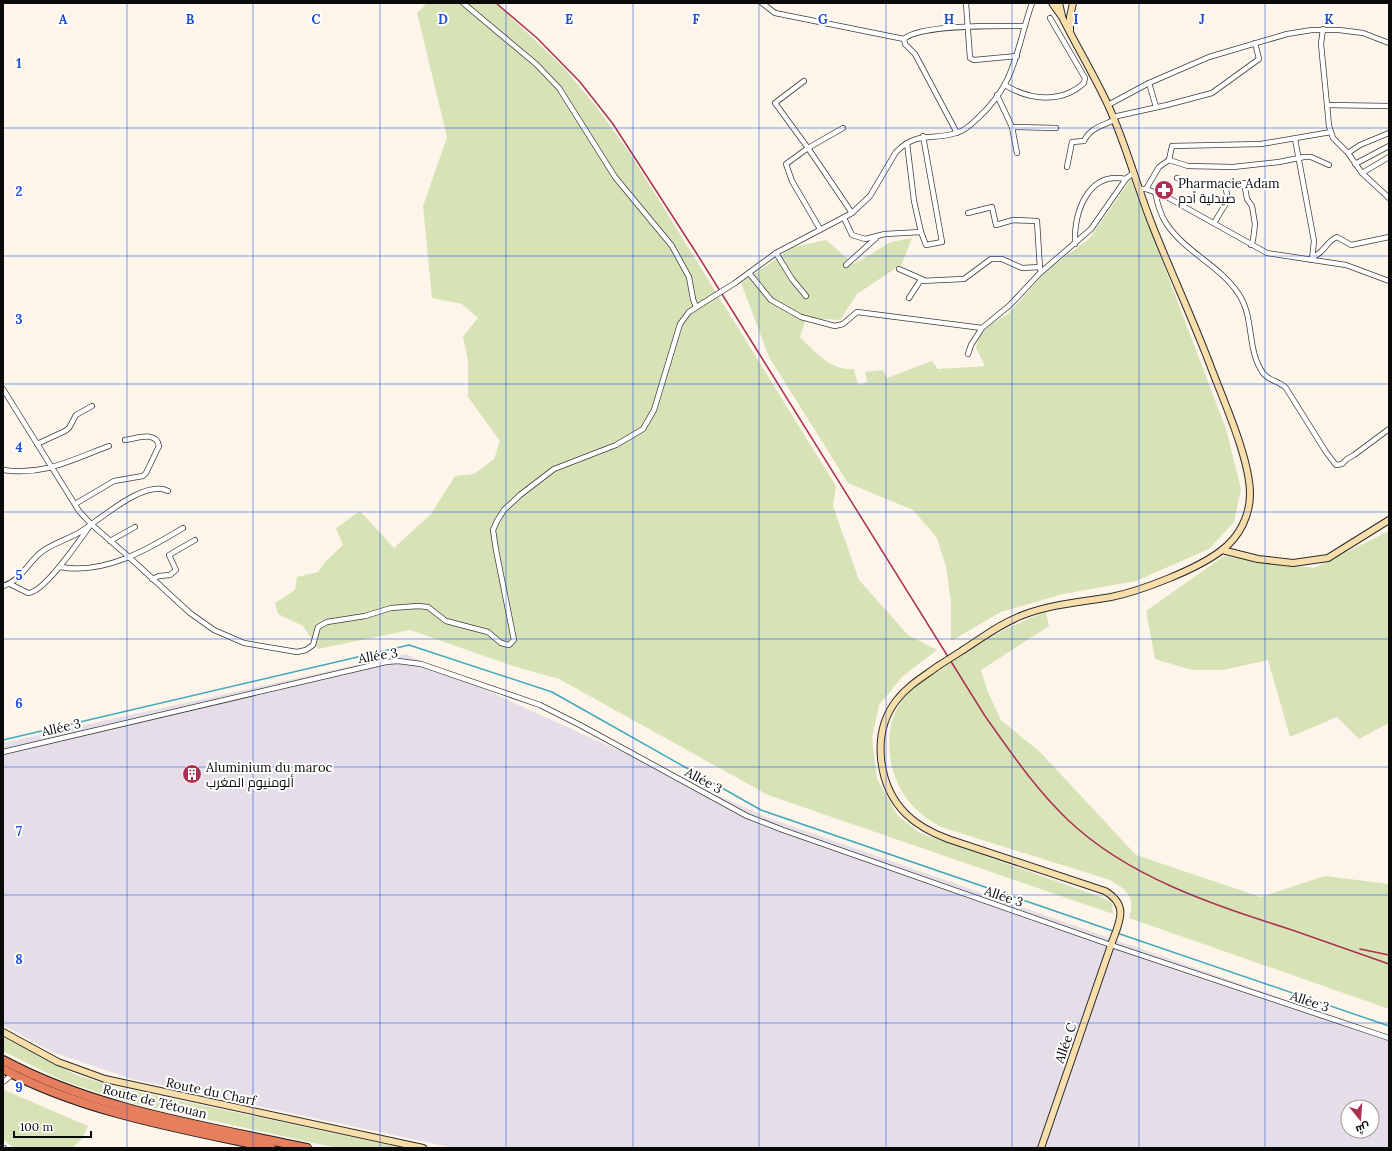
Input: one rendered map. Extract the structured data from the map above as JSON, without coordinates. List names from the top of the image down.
{
  "streets": {
    "highway": ["Route de Tétouan"],
    "street": ["Allée 3", "Allée C", "Route du Charf"]
  },
  "crossings": [
    ["Allée 3", "Allée C"]
  ],
  "places": {
    "pharmacy": ["Pharmacie Adam صيدلية اًدم"],
    "building": ["Aluminium du maroc ألومنيوم المغرب"]
  },
  "scale_bar": "100 m",
  "north": "bottom",
  "grid": {
    "columns": [
      "A",
      "B",
      "C",
      "D",
      "E",
      "F",
      "G",
      "H",
      "I",
      "J",
      "K"
    ],
    "rows": [
      "1",
      "2",
      "3",
      "4",
      "5",
      "6",
      "7",
      "8",
      "9"
    ]
  }
}
